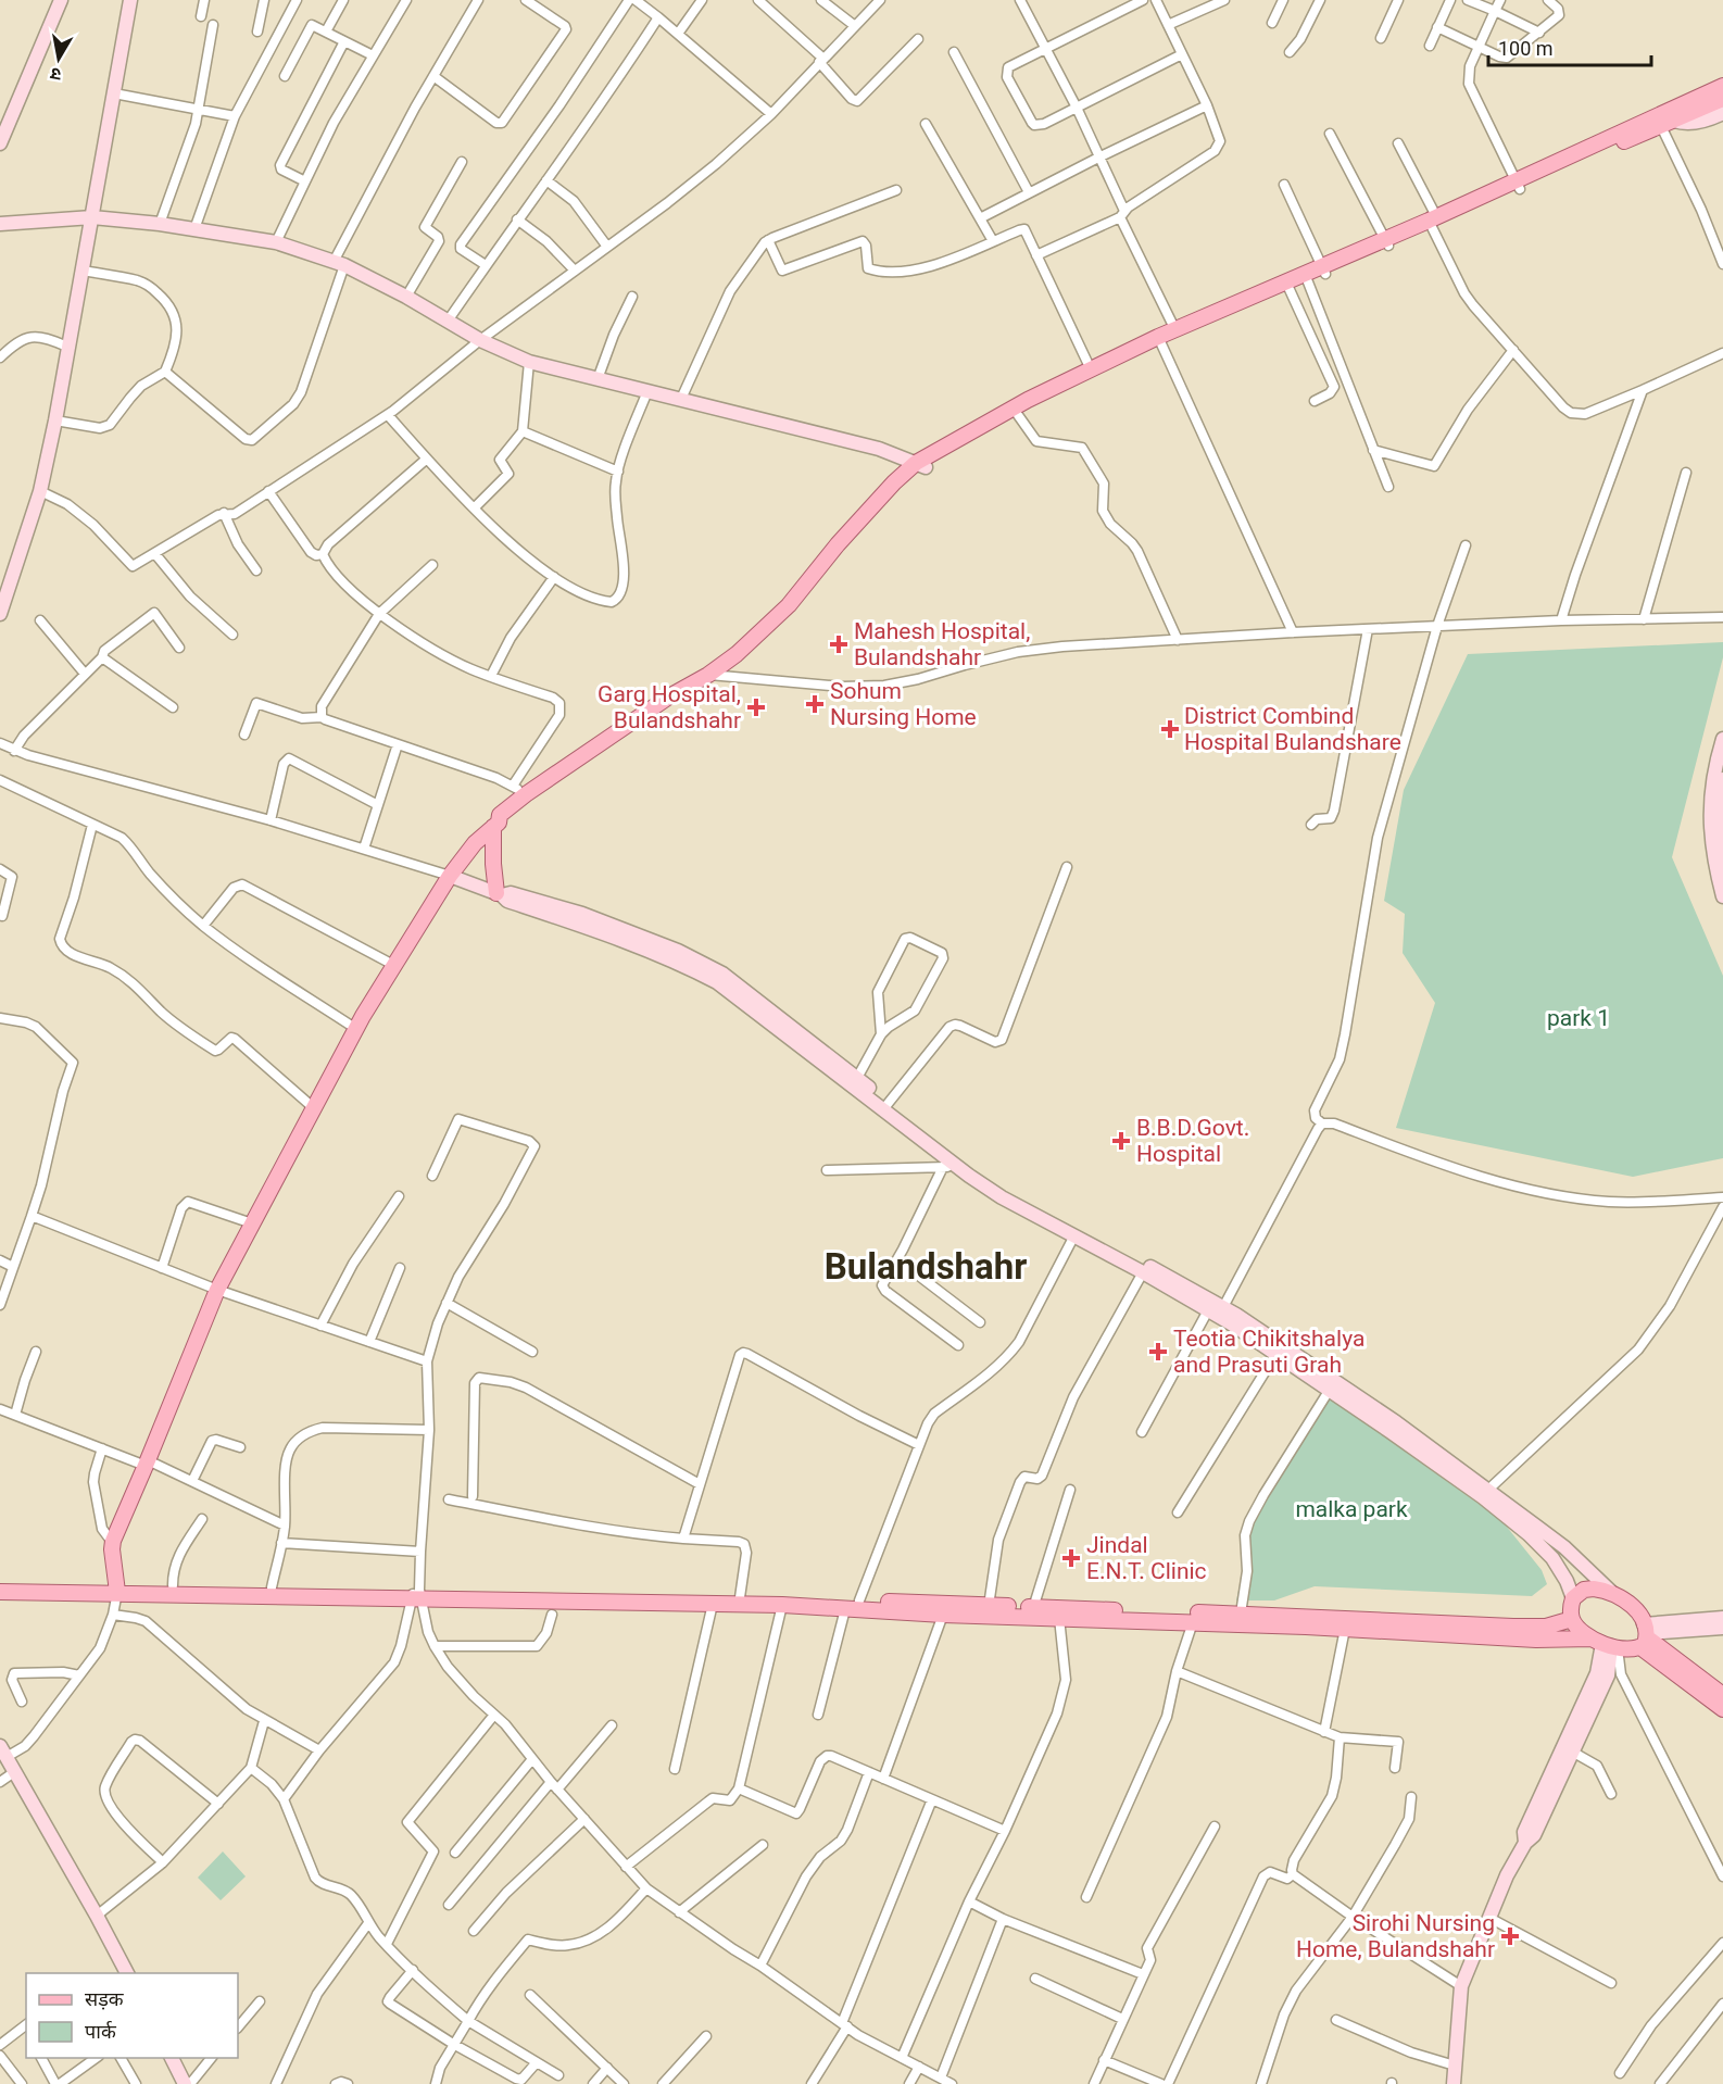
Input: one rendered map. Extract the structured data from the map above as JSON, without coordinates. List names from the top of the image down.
{
  "districts": ["Bulandshahr"],
  "parks": ["park 1", "malka park"],
  "places": {
    "health": [
      "Mahesh Hospital, Bulandshahr",
      "Sohum Nursing Home",
      "Garg Hospital, Bulandshahr",
      "District Combind Hospital Bulandshare",
      "B.B.D.Govt. Hospital",
      "Teotia Chikitshalya and Prasuti Grah",
      "Jindal E.N.T. Clinic",
      "Sirohi Nursing Home, Bulandshahr"
    ]
  },
  "legend": ["सड़क", "पार्क"],
  "scale_bar": "100 m",
  "north": "bottom"
}
